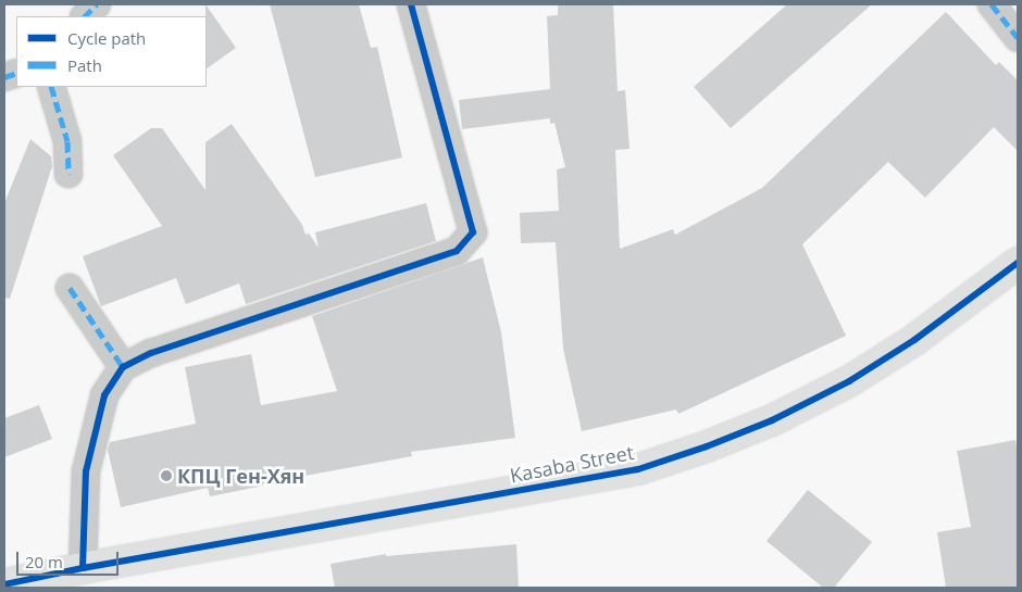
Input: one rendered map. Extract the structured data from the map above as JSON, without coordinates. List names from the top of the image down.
{
  "streets": {
    "street": ["Kasaba Street"]
  },
  "places": ["КПЦ Ген-Хян"],
  "legend": ["Cycle path", "Path"],
  "scale_bar": "20 m"
}
